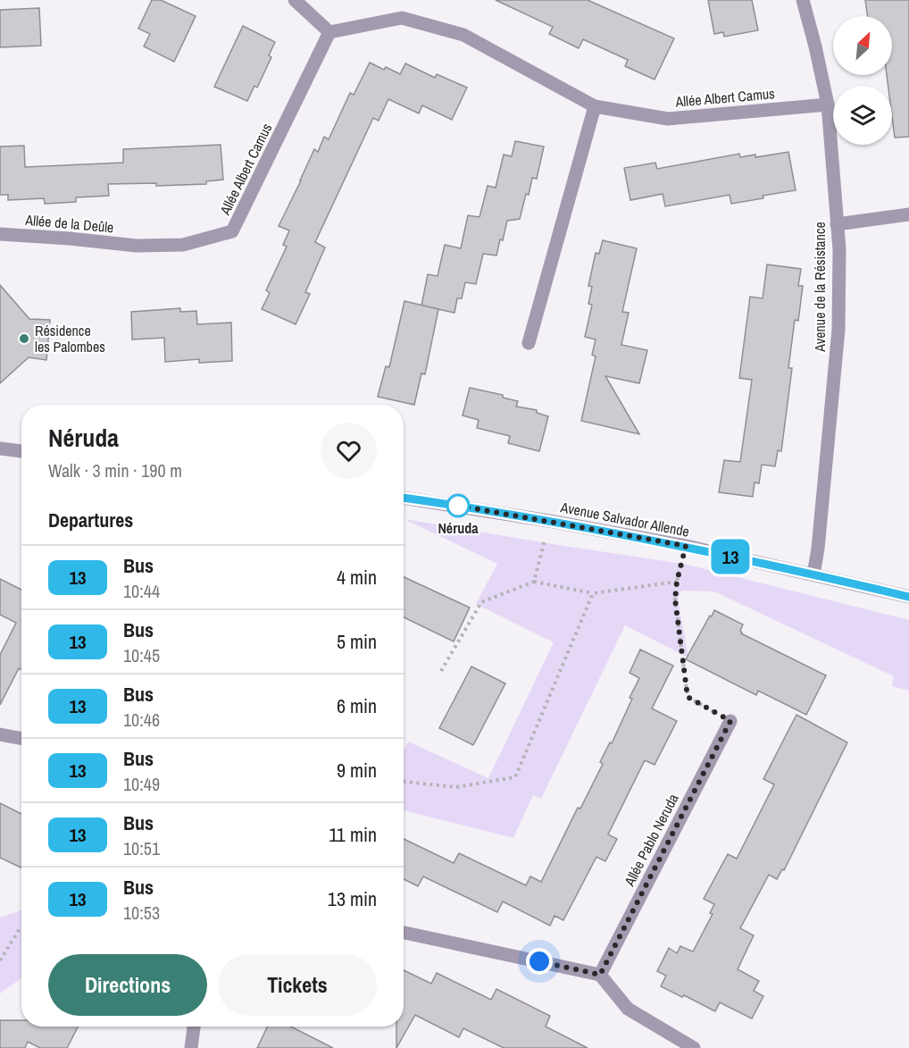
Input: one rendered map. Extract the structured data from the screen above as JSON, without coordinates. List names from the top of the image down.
{
  "streets": {
    "street": [
      "Allée Albert Camus",
      "Allée de la Deûle",
      "Avenue de la Résistance",
      "Avenue Salvador Allende",
      "Allée Pablo Neruda"
    ]
  },
  "crossings": [
    ["Allée Albert Camus", "Allée de la Deûle"],
    ["Allée Albert Camus", "Avenue de la Résistance"],
    ["Avenue de la Résistance", "Avenue Salvador Allende"]
  ],
  "places": ["Résidence les Palombes", "Néruda"],
  "lines": ["bus line 13"],
  "north": "top right",
  "page": {
    "on_map": "13",
    "heading": [
      ["Néruda", "Walk · 3 min · 190 m"],
      "Departures"
    ],
    "list": [
      {
        "mark": "13",
        "name": "Bus",
        "note": "10:44",
        "value": "4 min"
      },
      {
        "mark": "13",
        "name": "Bus",
        "note": "10:45",
        "value": "5 min"
      },
      {
        "mark": "13",
        "name": "Bus",
        "note": "10:46",
        "value": "6 min"
      },
      {
        "mark": "13",
        "name": "Bus",
        "note": "10:49",
        "value": "9 min"
      },
      {
        "mark": "13",
        "name": "Bus",
        "note": "10:51",
        "value": "11 min"
      },
      {
        "mark": "13",
        "name": "Bus",
        "note": "10:53",
        "value": "13 min"
      }
    ],
    "buttons": ["Directions", "Tickets"]
  }
}
